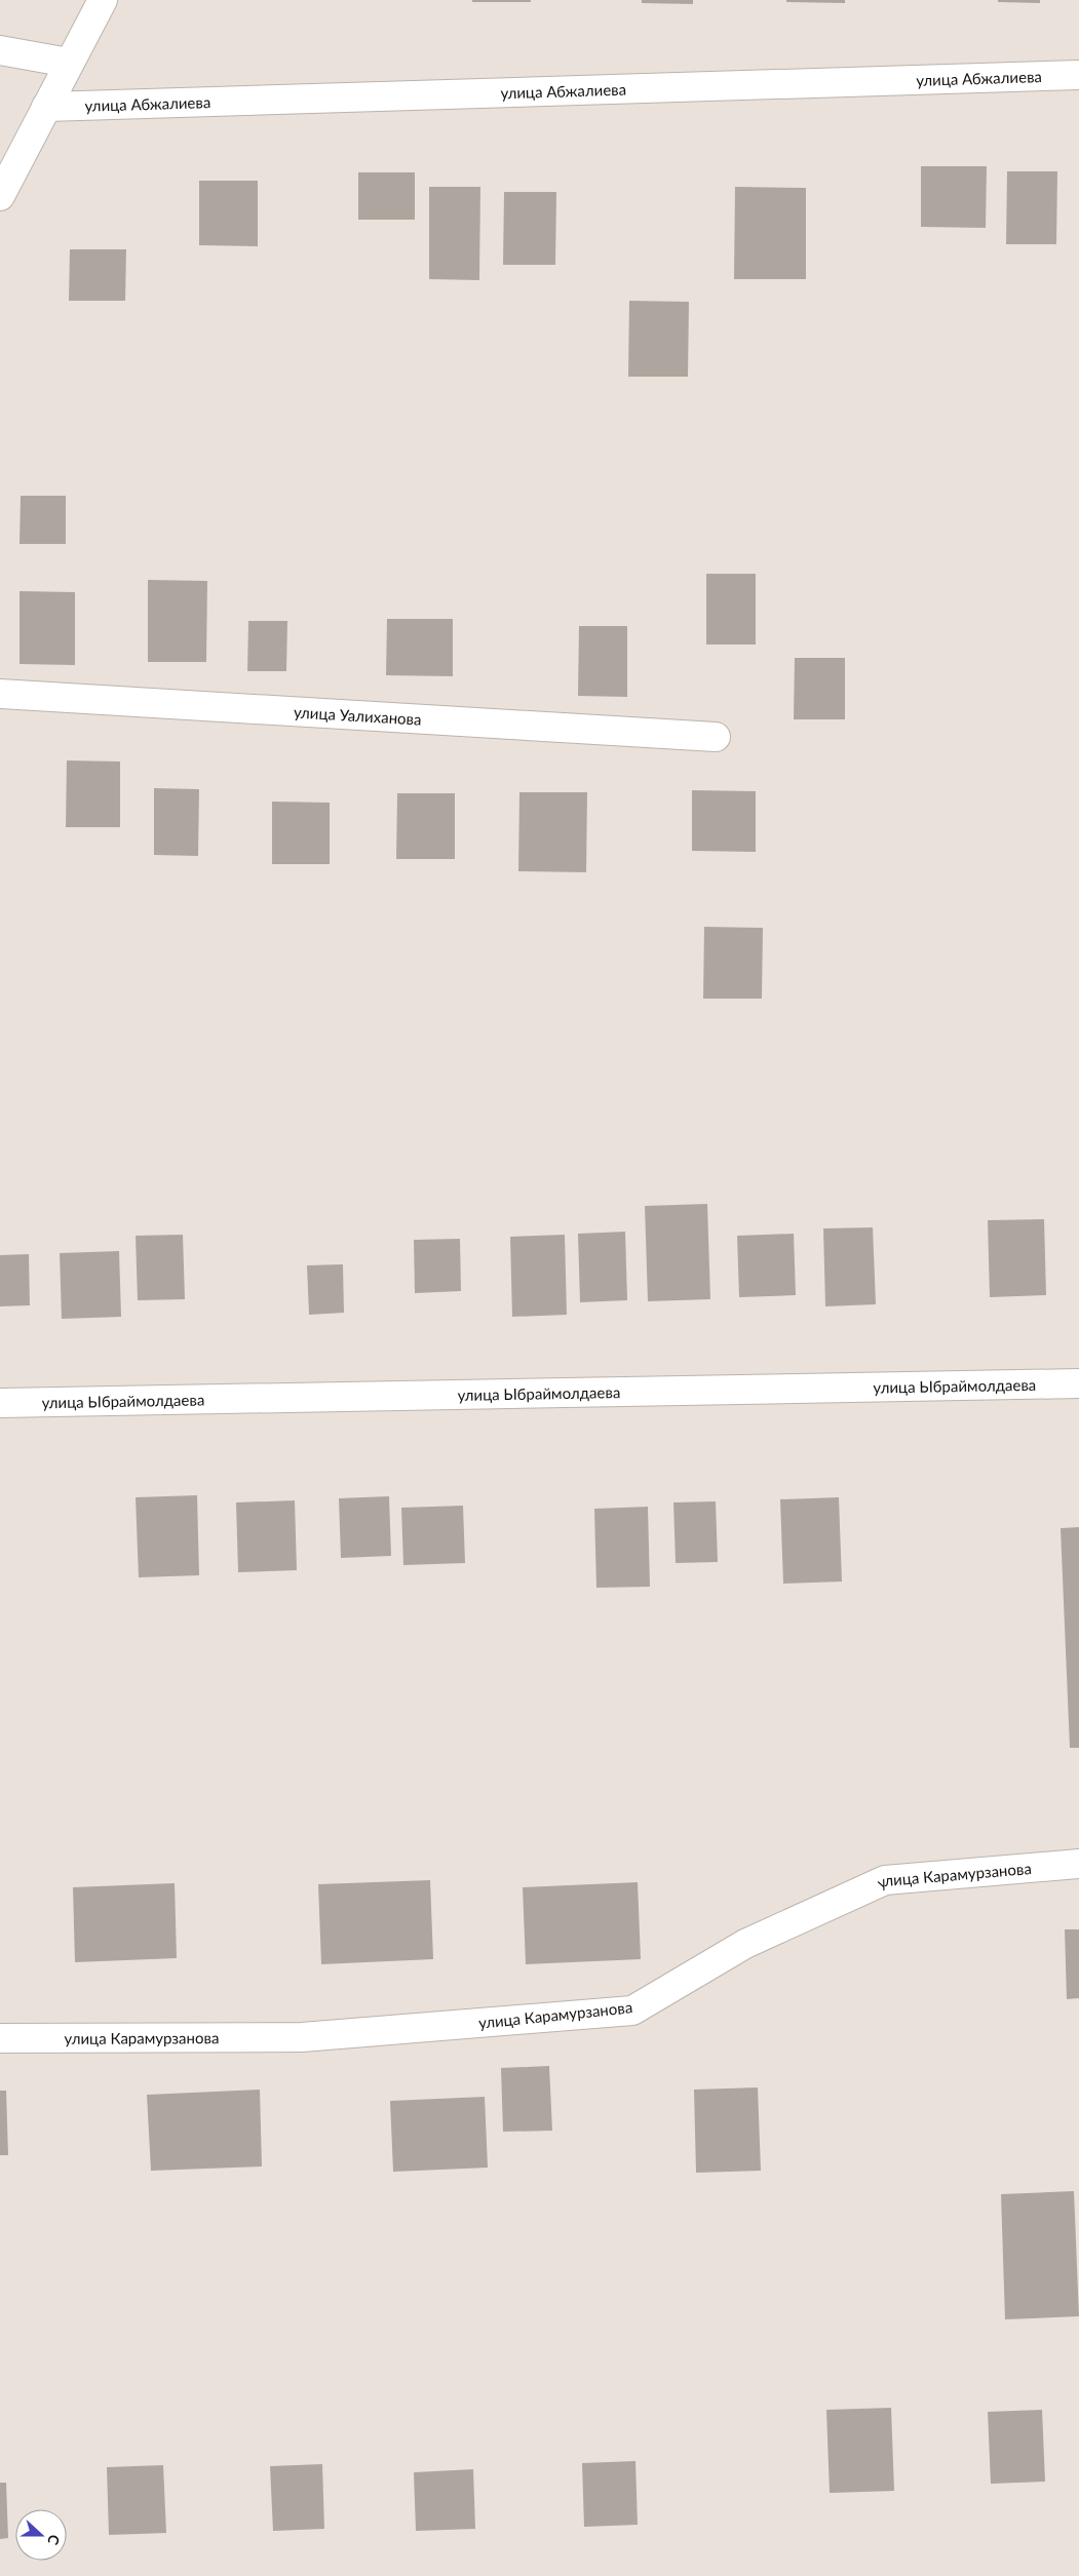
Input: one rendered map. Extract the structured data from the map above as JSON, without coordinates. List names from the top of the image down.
{
  "streets": {
    "street": [
      "улица Абжалиева",
      "улица Уалиханова",
      "улица Ыбраймолдаева",
      "улица Карамурзанова"
    ]
  },
  "north": "right"
}
